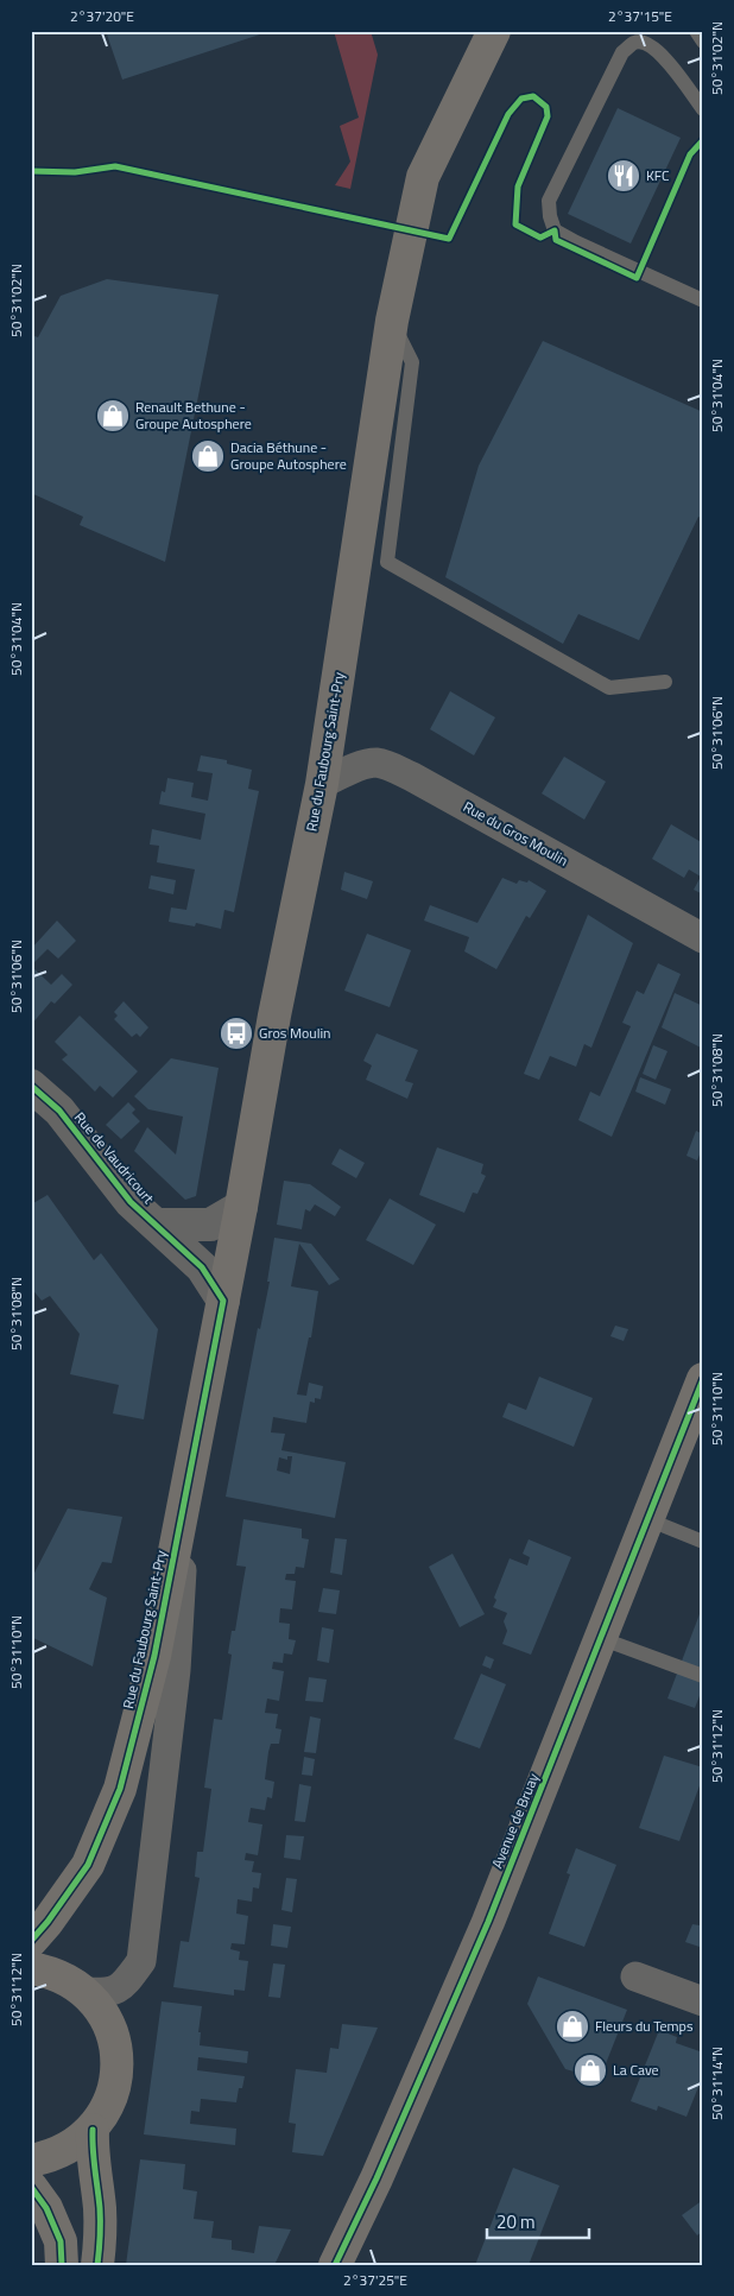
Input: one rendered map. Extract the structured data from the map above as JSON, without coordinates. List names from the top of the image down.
{
  "streets": {
    "main road": ["Rue du Faubourg Saint-Pry", "Avenue de Bruay"],
    "street": ["Rue du Gros Moulin", "Rue de Vaudricourt"]
  },
  "crossings": [
    ["Rue du Faubourg Saint-Pry", "Rue du Gros Moulin"],
    ["Rue du Faubourg Saint-Pry", "Rue de Vaudricourt"]
  ],
  "places": {
    "restaurant": ["KFC"],
    "shop": [
      "Renault Bethune - Groupe Autosphere",
      "Dacia Béthune - Groupe Autosphere",
      "Fleurs du Temps",
      "La Cave"
    ],
    "bus stop": ["Gros Moulin"]
  },
  "scale_bar": "20 m",
  "coordinates": [
    "2°37'20\"E",
    "2°37'15\"E",
    "50°31'02\"N",
    "50°31'04\"N",
    "50°31'06\"N",
    "50°31'08\"N",
    "50°31'10\"N",
    "50°31'12\"N",
    "50°31'14\"N",
    "2°37'25\"E"
  ]
}
